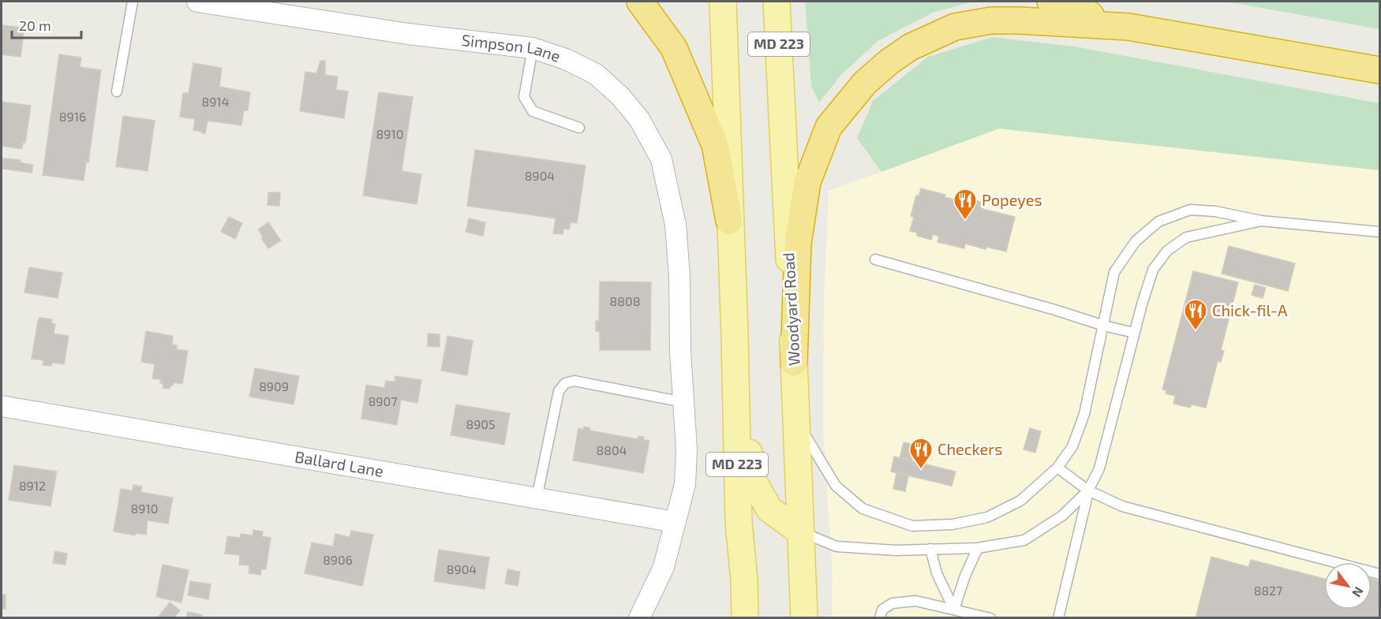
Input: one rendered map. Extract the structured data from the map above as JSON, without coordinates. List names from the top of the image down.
{
  "streets": {
    "main road": ["MD 223", "Woodyard Road"],
    "street": ["Simpson Lane", "Ballard Lane"]
  },
  "crossings": [
    ["Simpson Lane", "Ballard Lane"]
  ],
  "places": {
    "restaurant": ["Popeyes", "Chick-fil-A", "Checkers"]
  },
  "house_numbers": [
    "8914",
    "8916",
    "8910",
    "8904",
    "8808",
    "8909",
    "8907",
    "8905",
    "8804",
    "8912",
    "8910",
    "8906",
    "8904",
    "8827"
  ],
  "scale_bar": "20 m",
  "north": "bottom right"
}
